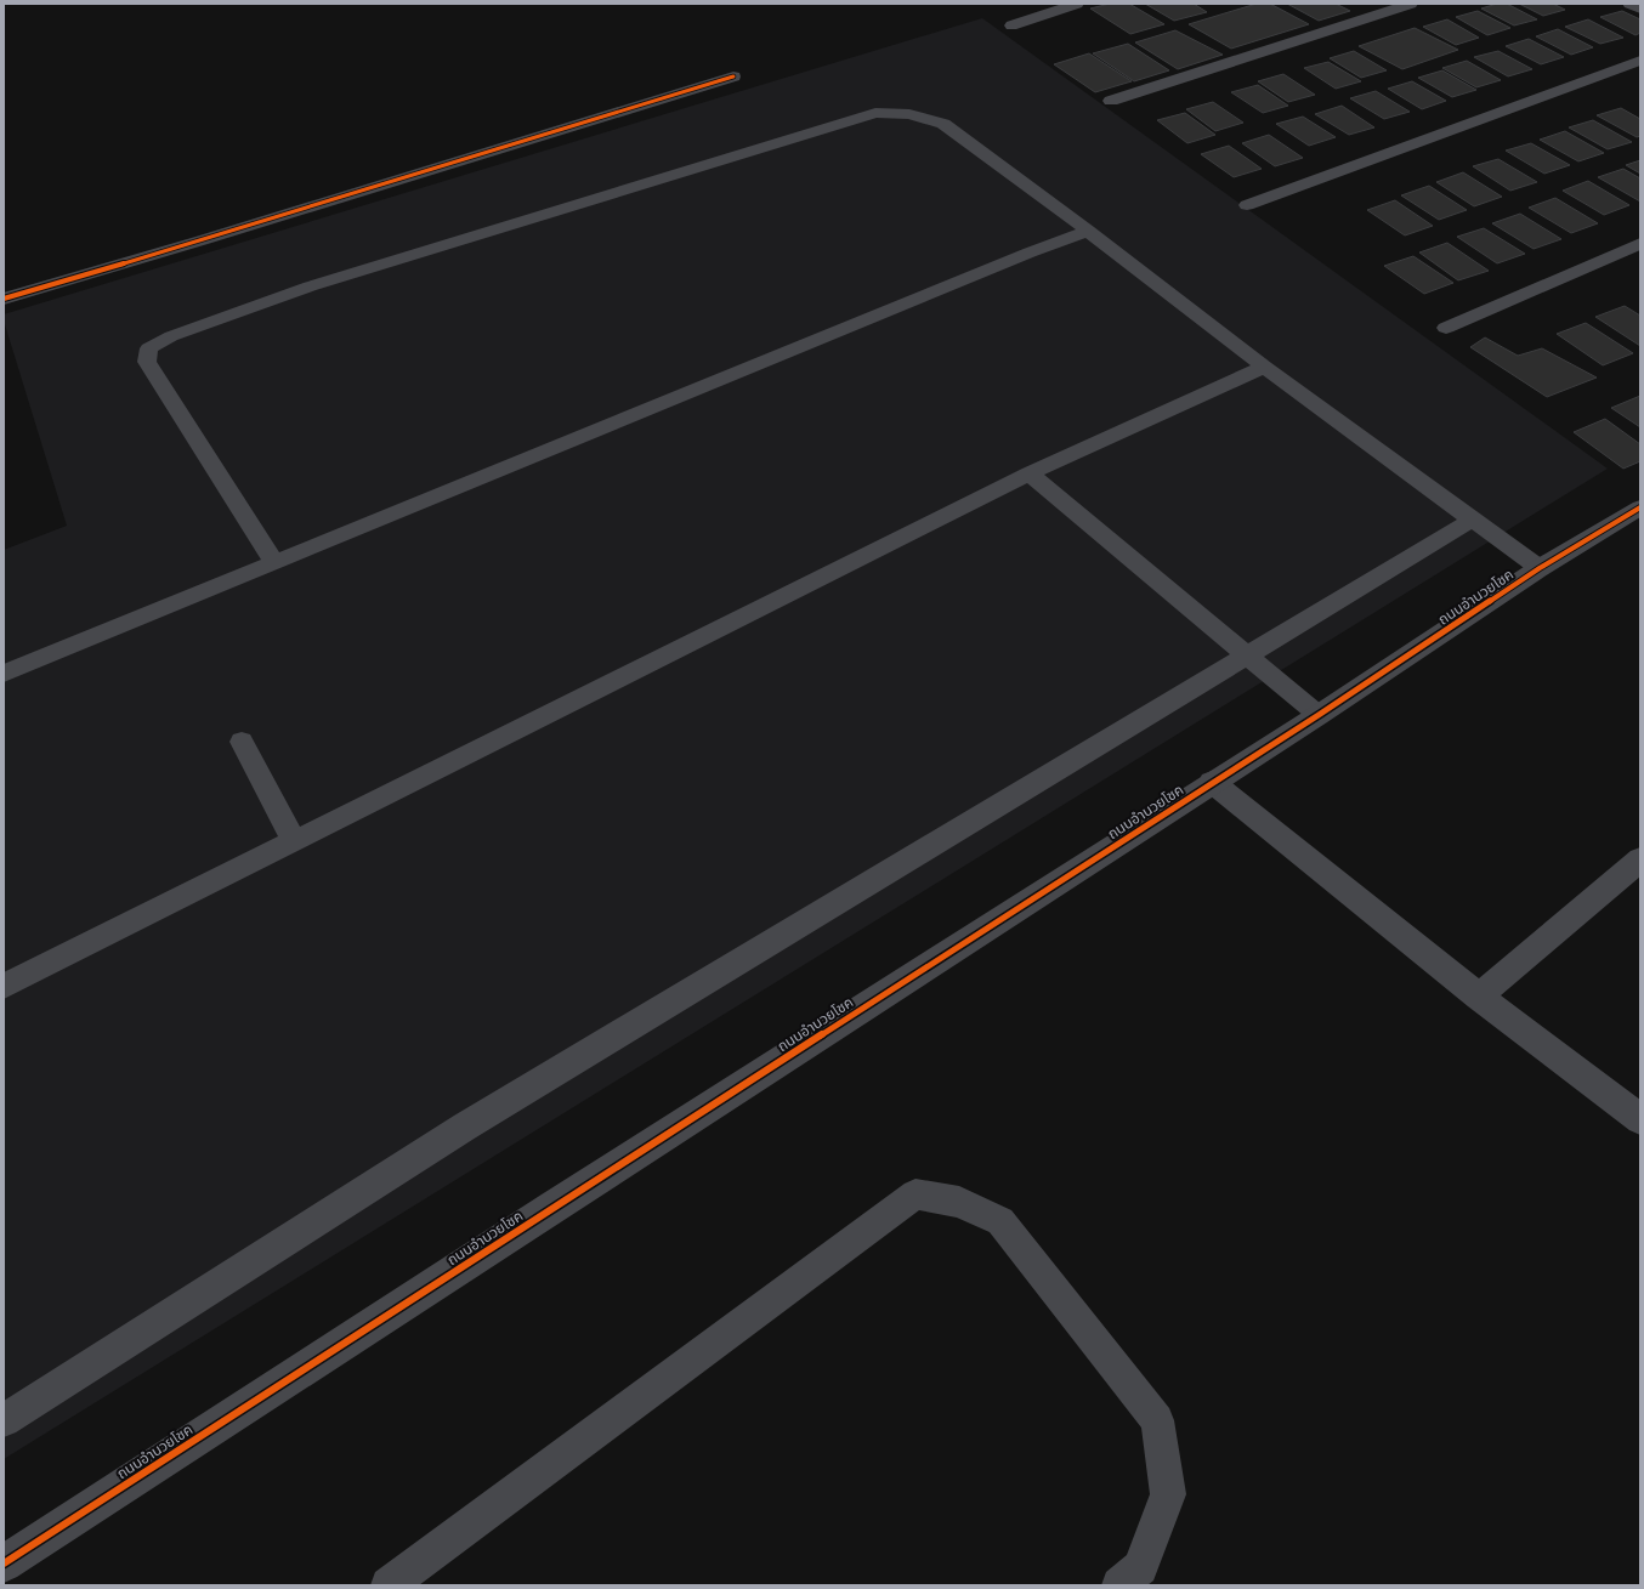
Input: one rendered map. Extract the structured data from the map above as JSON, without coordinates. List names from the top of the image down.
{
  "streets": {
    "street": ["ถนนอำนวยโชค"]
  }
}
